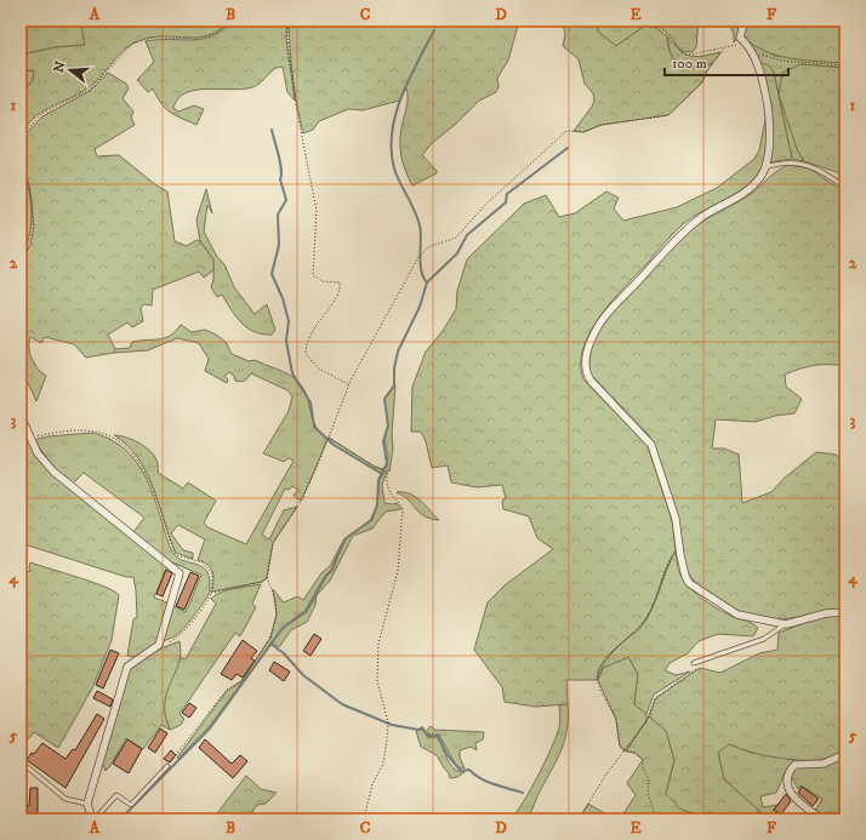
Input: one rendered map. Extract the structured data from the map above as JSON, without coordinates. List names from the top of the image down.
{
  "scale_bar": "100 m",
  "north": "left",
  "grid": {
    "columns": [
      "A",
      "B",
      "C",
      "D",
      "E",
      "F"
    ],
    "rows": [
      "1",
      "2",
      "3",
      "4",
      "5"
    ]
  }
}
